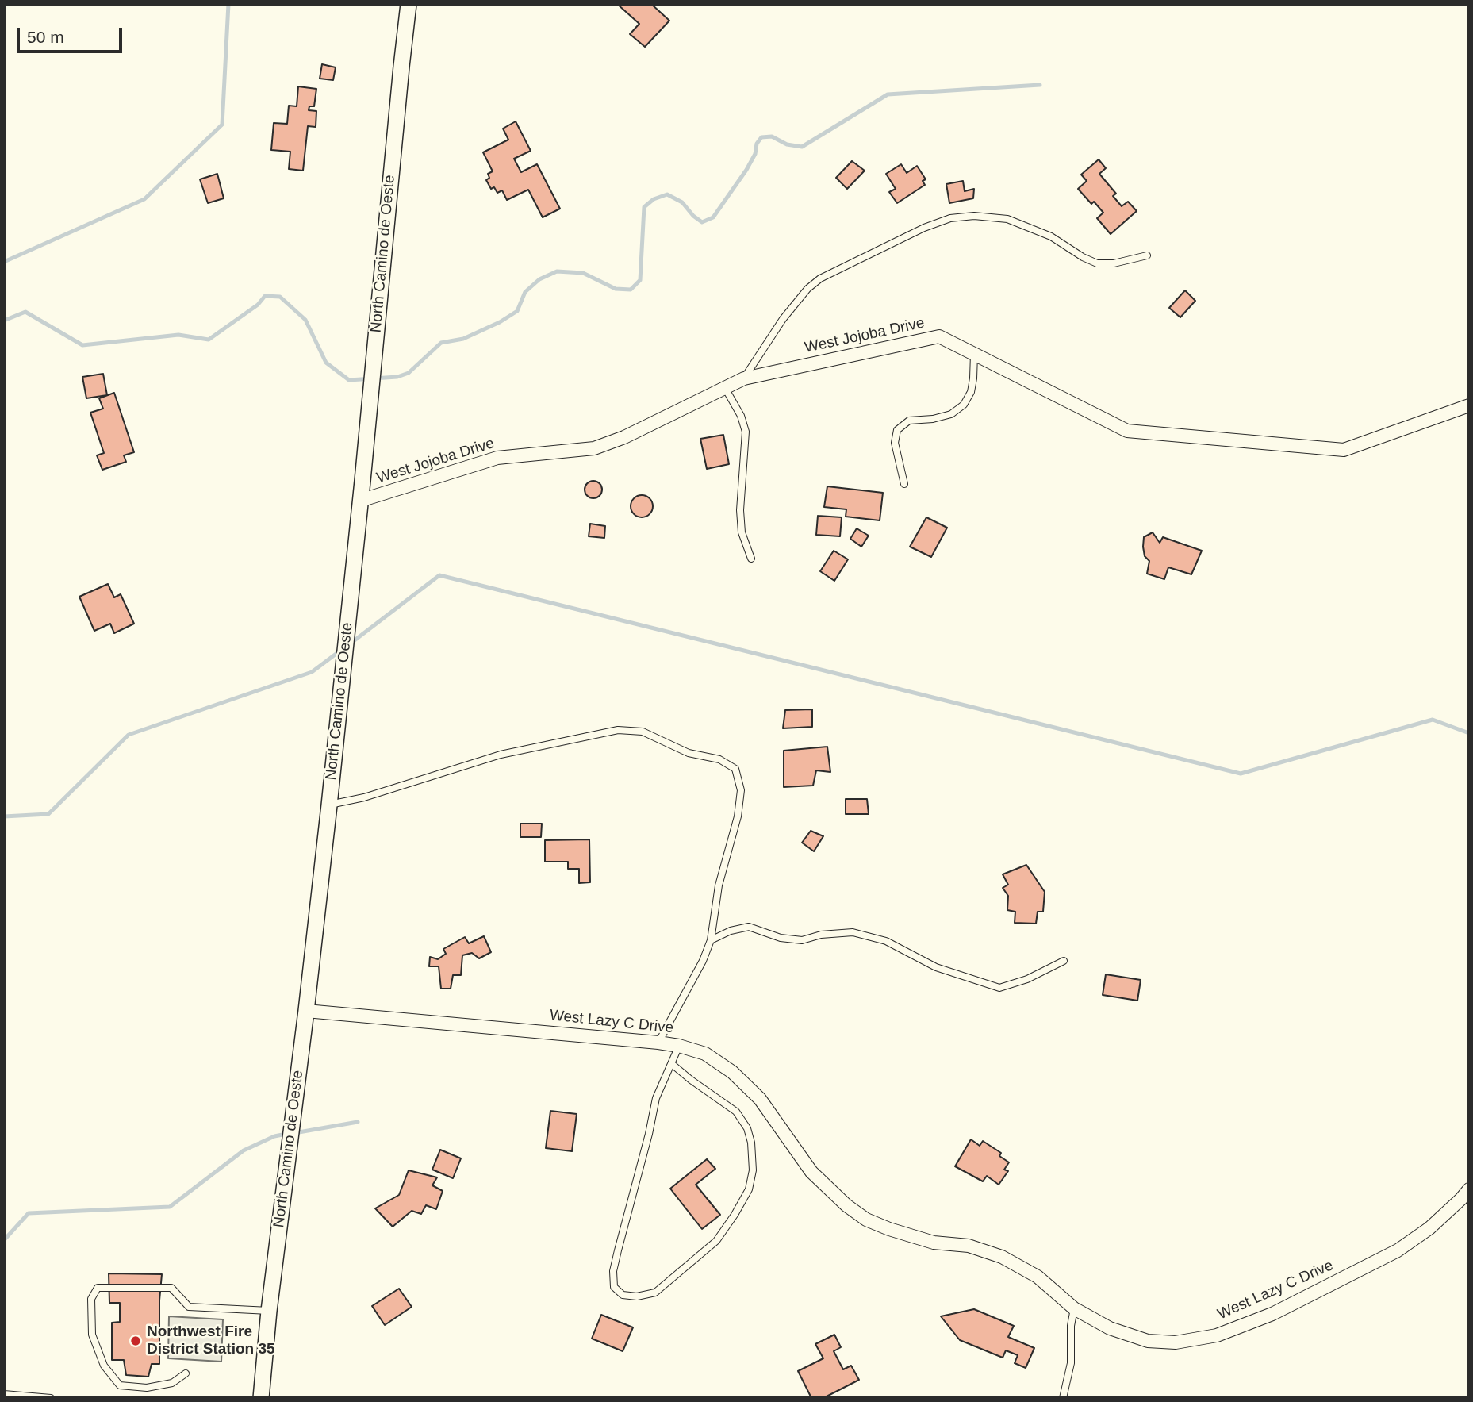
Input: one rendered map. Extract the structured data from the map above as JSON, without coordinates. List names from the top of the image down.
{
  "streets": {
    "street": ["North Camino de Oeste", "West Jojoba Drive", "West Lazy C Drive"]
  },
  "crossings": [
    ["North Camino de Oeste", "West Jojoba Drive"],
    ["North Camino de Oeste", "West Lazy C Drive"]
  ],
  "places": ["Northwest Fire District Station 35"],
  "scale_bar": "50 m"
}
